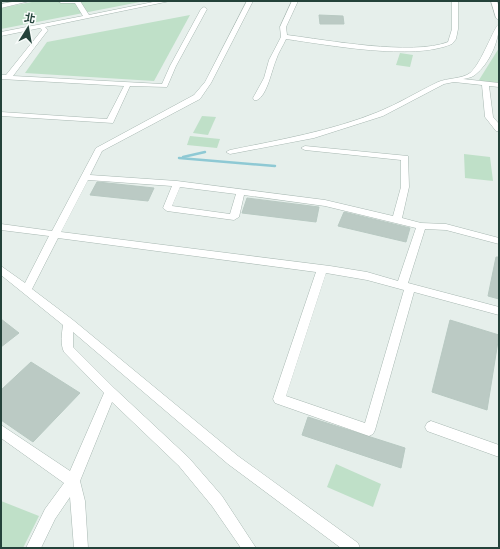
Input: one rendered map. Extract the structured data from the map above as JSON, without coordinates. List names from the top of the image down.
{
  "north": "top"
}
